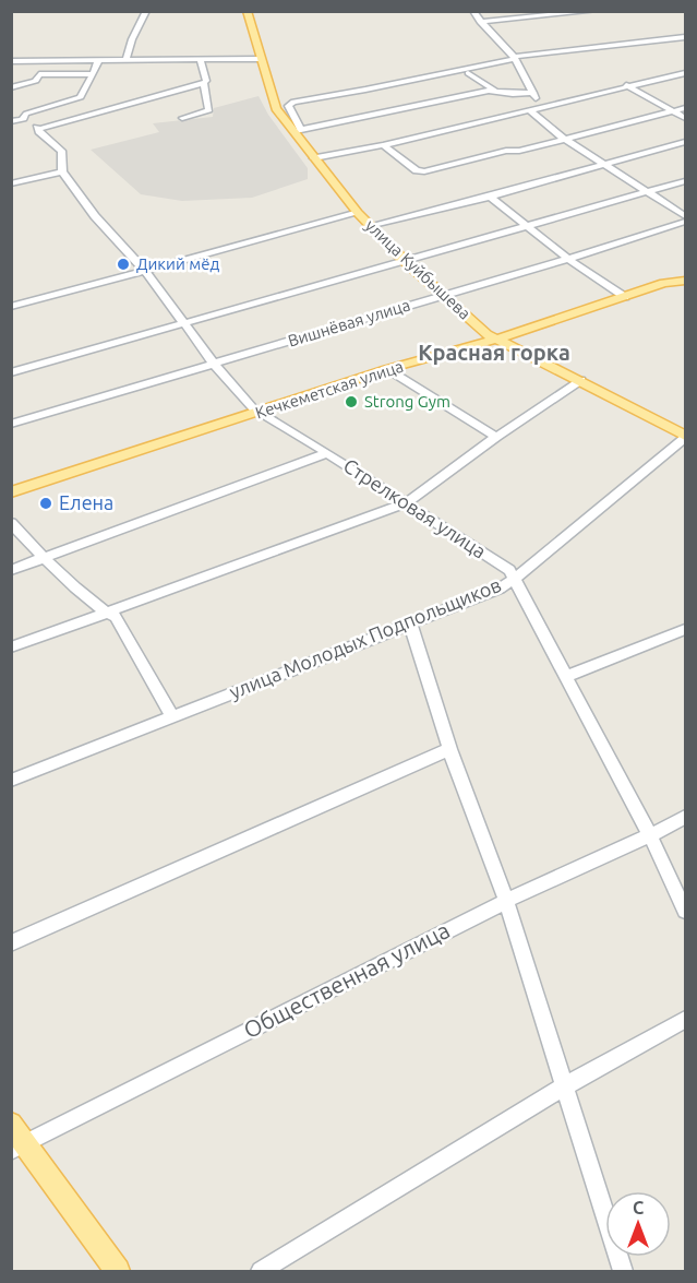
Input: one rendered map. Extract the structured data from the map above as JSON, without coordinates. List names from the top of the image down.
{
  "streets": {
    "main road": ["улица Куйбышева", "Кечкеметская улица"],
    "street": [
      "Вишнёвая улица",
      "Стрелковая улица",
      "улица Молодых Подпольщиков",
      "Общественная улица"
    ]
  },
  "crossings": [
    ["улица Куйбышева", "Вишнёвая улица"],
    ["улица Куйбышева", "Кечкеметская улица"],
    ["улица Куйбышева", "улица Молодых Подпольщиков"],
    ["Вишнёвая улица", "Стрелковая улица"],
    ["Кечкеметская улица", "Стрелковая улица"],
    ["Стрелковая улица", "улица Молодых Подпольщиков"],
    ["Стрелковая улица", "Общественная улица"]
  ],
  "districts": ["Красная горка"],
  "places": ["Дикий мёд", "Strong Gym", "Елена"],
  "north": "top"
}
